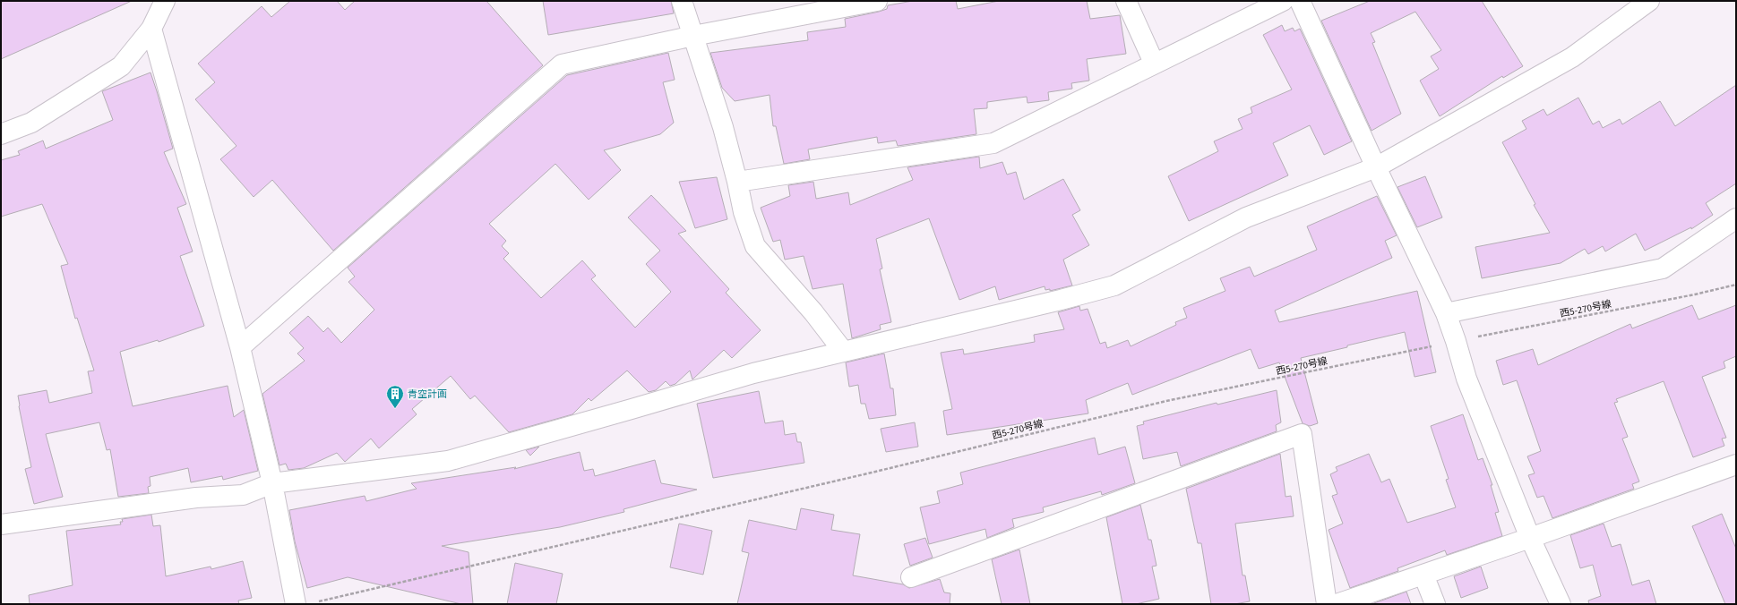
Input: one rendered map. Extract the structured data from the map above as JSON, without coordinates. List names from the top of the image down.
{
  "streets": {
    "path": ["西5-270号線"]
  },
  "places": {
    "building": ["青空計画"]
  }
}
